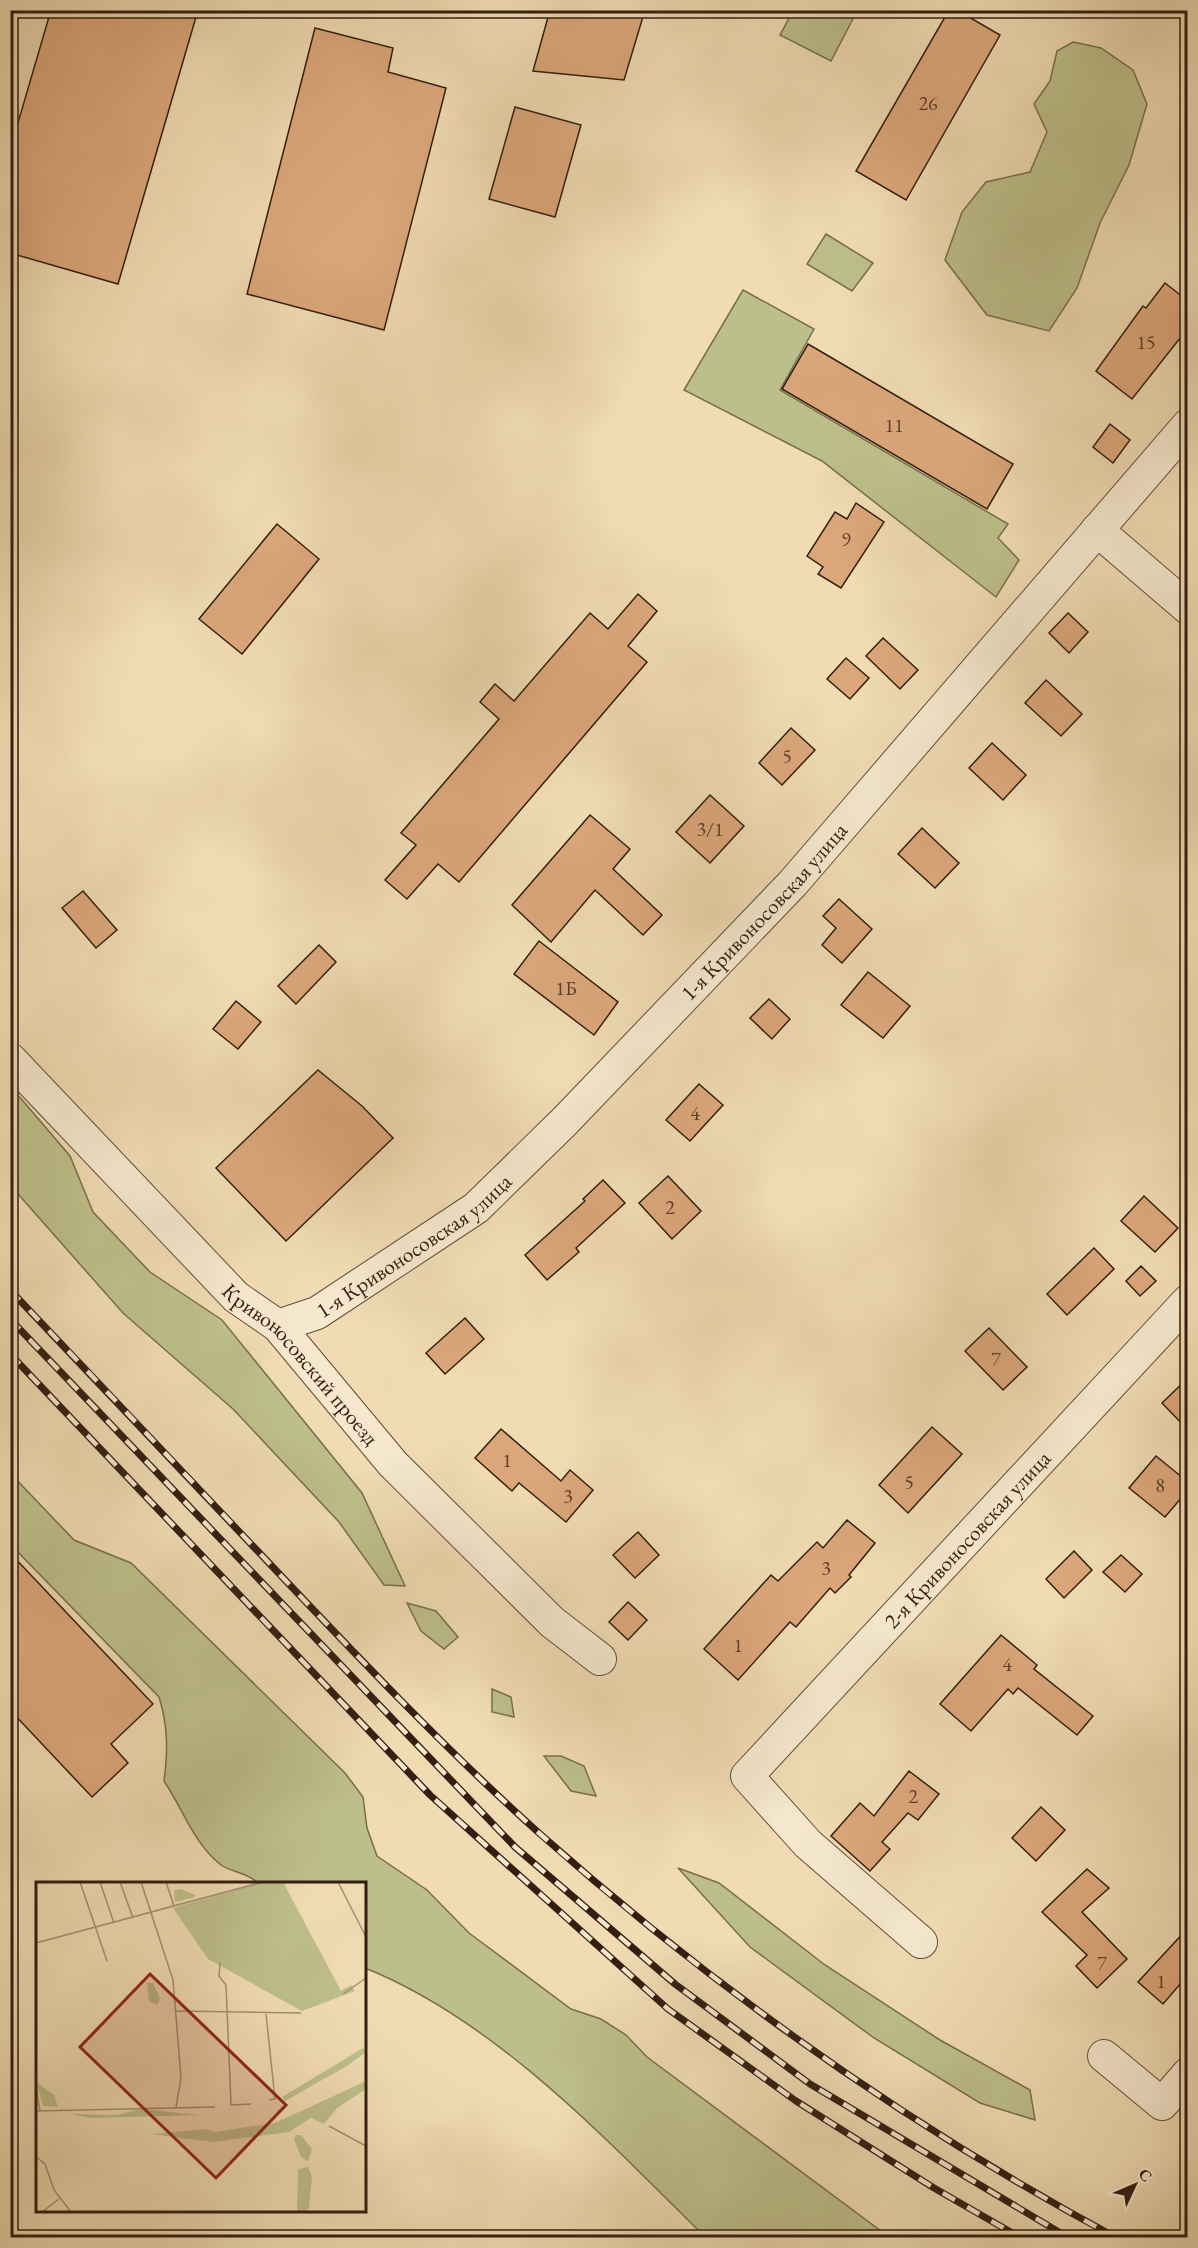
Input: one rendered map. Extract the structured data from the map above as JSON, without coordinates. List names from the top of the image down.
{
  "streets": {
    "street": ["1-я Кривоносовская улица", "Кривоносовский проезд", "2-я Кривоносовская улица"]
  },
  "crossings": [
    ["1-я Кривоносовская улица", "Кривоносовский проезд"]
  ],
  "house_numbers": [
    "26",
    "15",
    "11",
    "9",
    "5",
    "3/1",
    "1Б",
    "4",
    "2",
    "7",
    "1",
    "5",
    "8",
    "3",
    "3",
    "1",
    "4",
    "2",
    "7",
    "1"
  ],
  "north": "top right"
}
